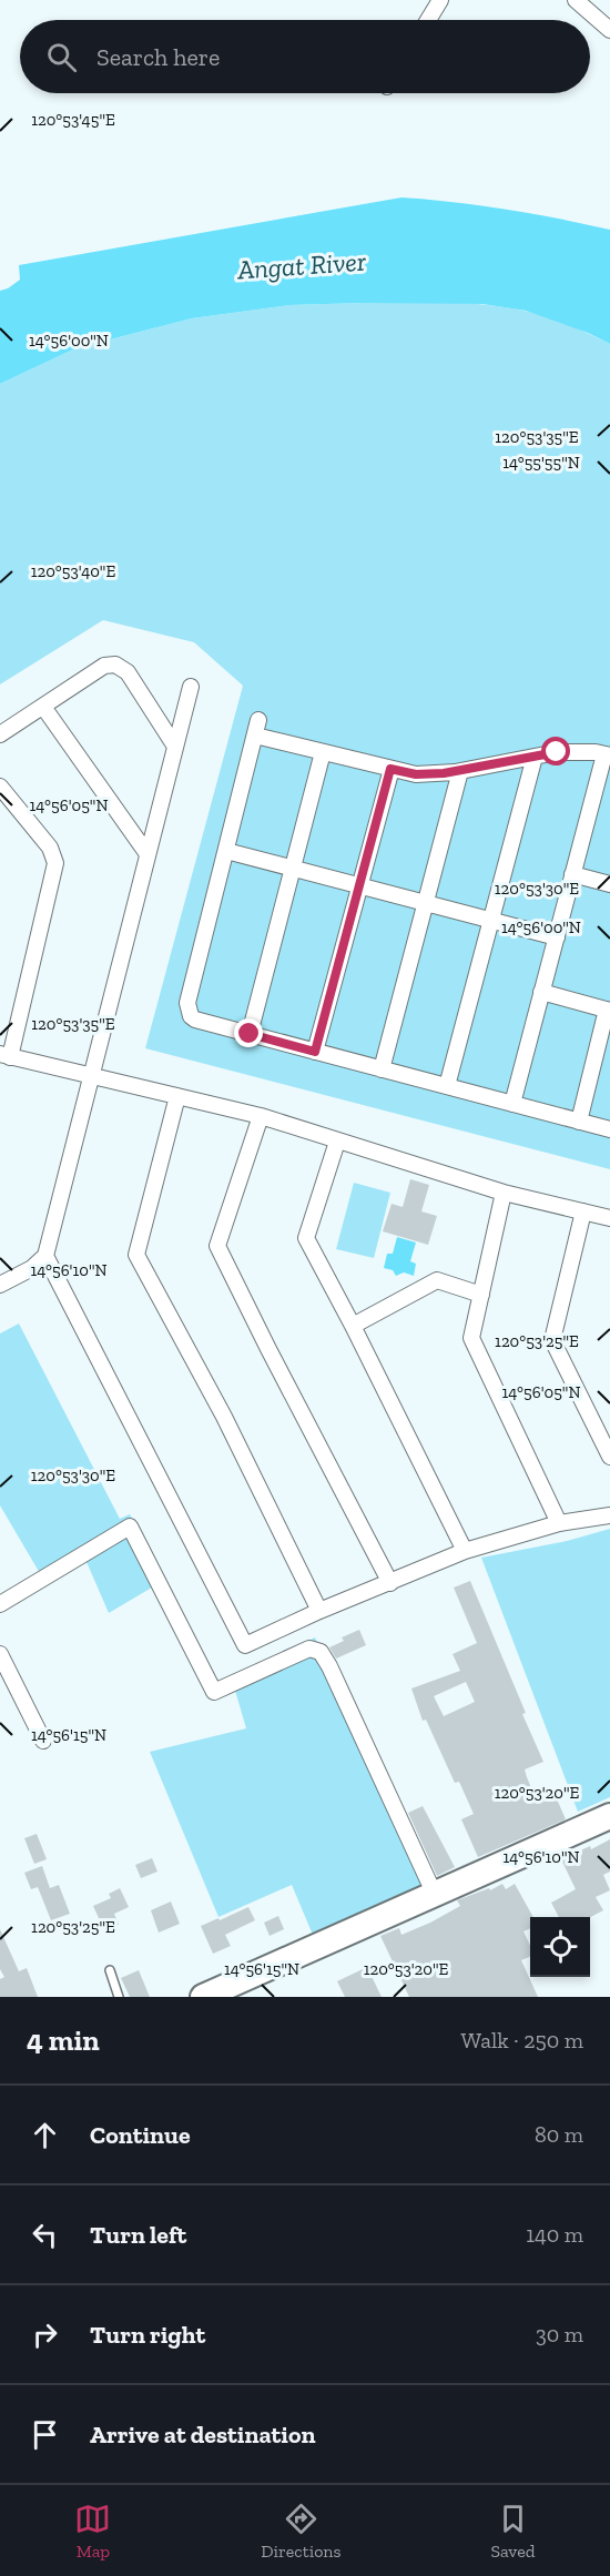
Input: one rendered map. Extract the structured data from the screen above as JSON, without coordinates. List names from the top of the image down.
{
  "water": ["Angat River"],
  "page": {
    "search": "Search here",
    "heading": ["4 min", "Walk · 250 m"],
    "list": [
      ["Continue", "80 m"],
      ["Turn left", "140 m"],
      ["Turn right", "30 m"],
      "Arrive at destination"
    ],
    "nav": ["Map", "Directions", "Saved"]
  },
  "coordinates": [
    "120°53'45\"E",
    "14°56'00\"N",
    "120°53'35\"E",
    "14°55'55\"N",
    "120°53'40\"E",
    "14°56'05\"N",
    "120°53'30\"E",
    "14°56'10\"N",
    "120°53'25\"E",
    "14°56'15\"N",
    "120°53'20\"E"
  ]
}
